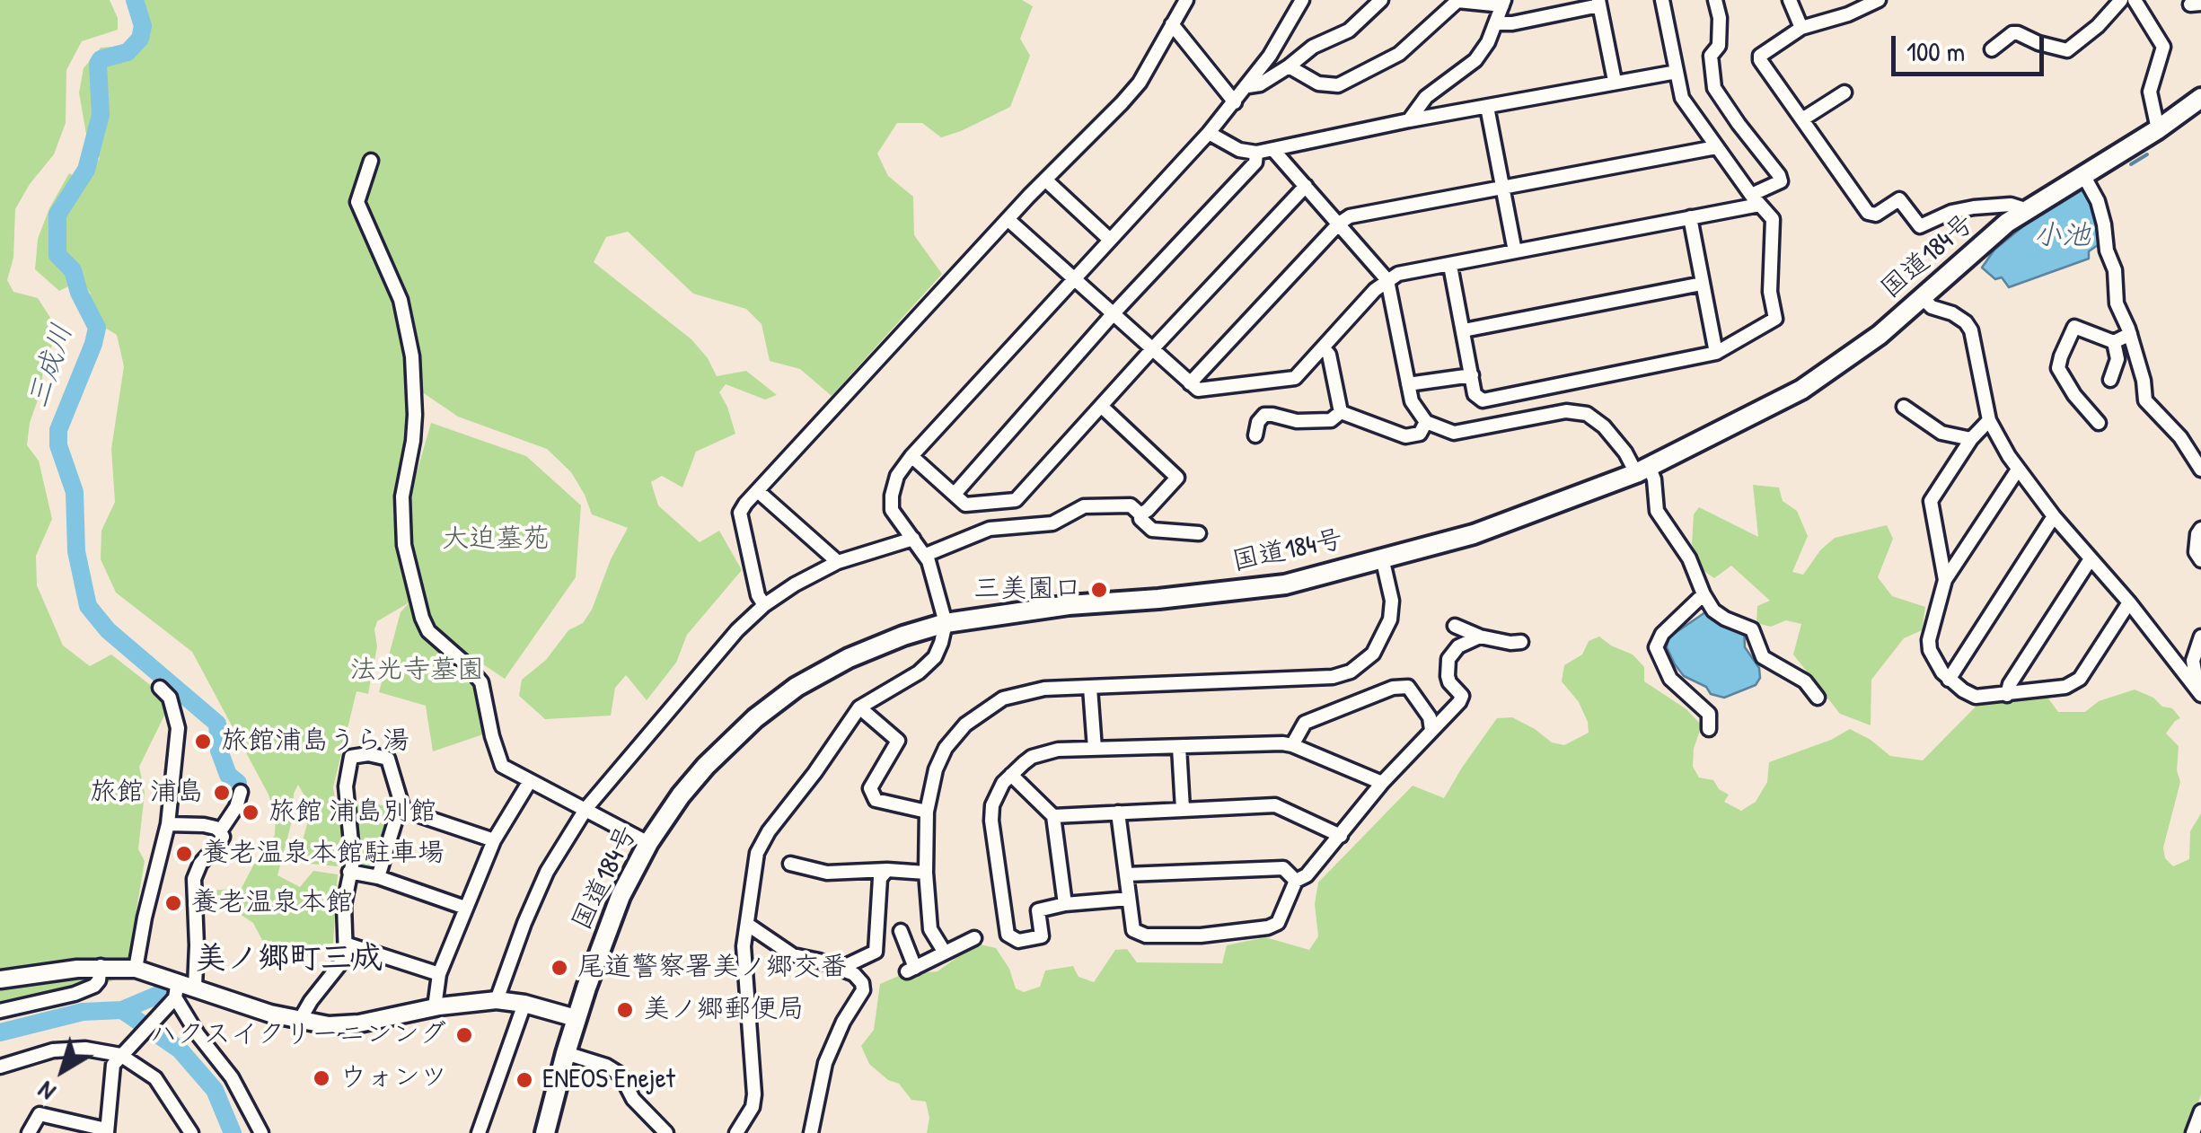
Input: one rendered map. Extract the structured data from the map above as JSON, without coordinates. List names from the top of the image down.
{
  "streets": {
    "highway": ["国道184号"]
  },
  "districts": ["美ノ郷町三成"],
  "water": ["小池", "三成川"],
  "parks": ["大迫墓苑", "法光寺墓園"],
  "places": [
    "三美園口",
    "旅館浦島うら湯",
    "旅館 浦島",
    "旅館 浦島別館",
    "養老温泉本館駐車場",
    "養老温泉本館",
    "尾道警察署美ノ郷交番",
    "美ノ郷郵便局",
    "ハクスイクリーニンング",
    "ウォンツ",
    "ENEOS Enejet"
  ],
  "scale_bar": "100 m",
  "north": "bottom left"
}
